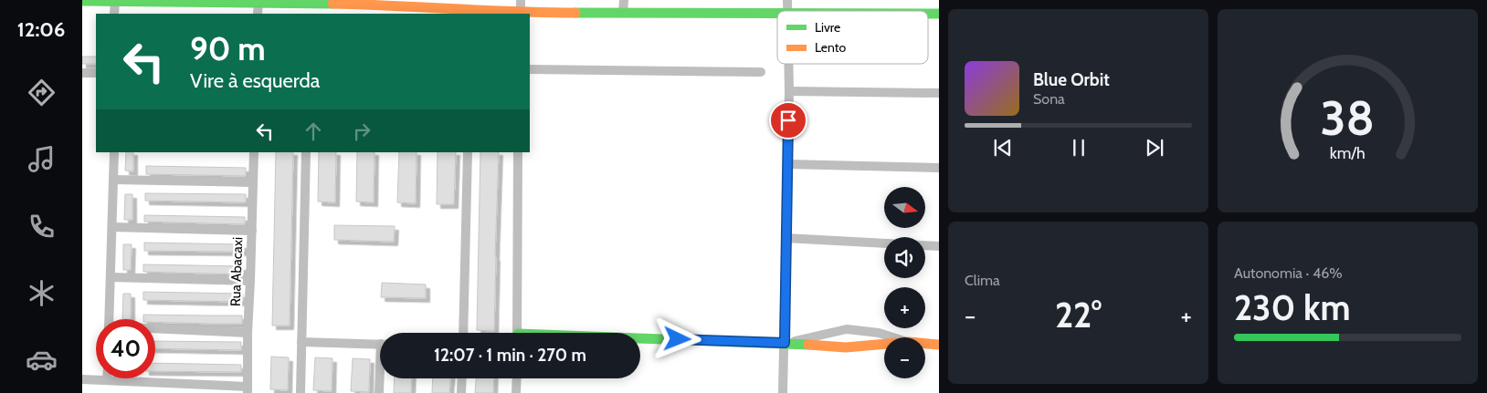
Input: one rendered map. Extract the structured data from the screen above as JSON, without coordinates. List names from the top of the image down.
{
  "streets": {
    "street": ["Rua Abacaxi"]
  },
  "legend": ["Livre", "Lento"],
  "north": "right",
  "page": {
    "tabs": "12:06",
    "turn": ["90 m", "Vire à esquerda"],
    "song": ["Blue Orbit", "Sona"],
    "map_buttons": ["+", "−"],
    "tile": [
      "Clima",
      ["Autonomia · 46%", "230 km"]
    ],
    "heat": ["−", "22°", "+"],
    "limit": "40",
    "trip": "12:07 · 1 min · 270 m",
    "gauge": ["38", "km/h"]
  }
}
